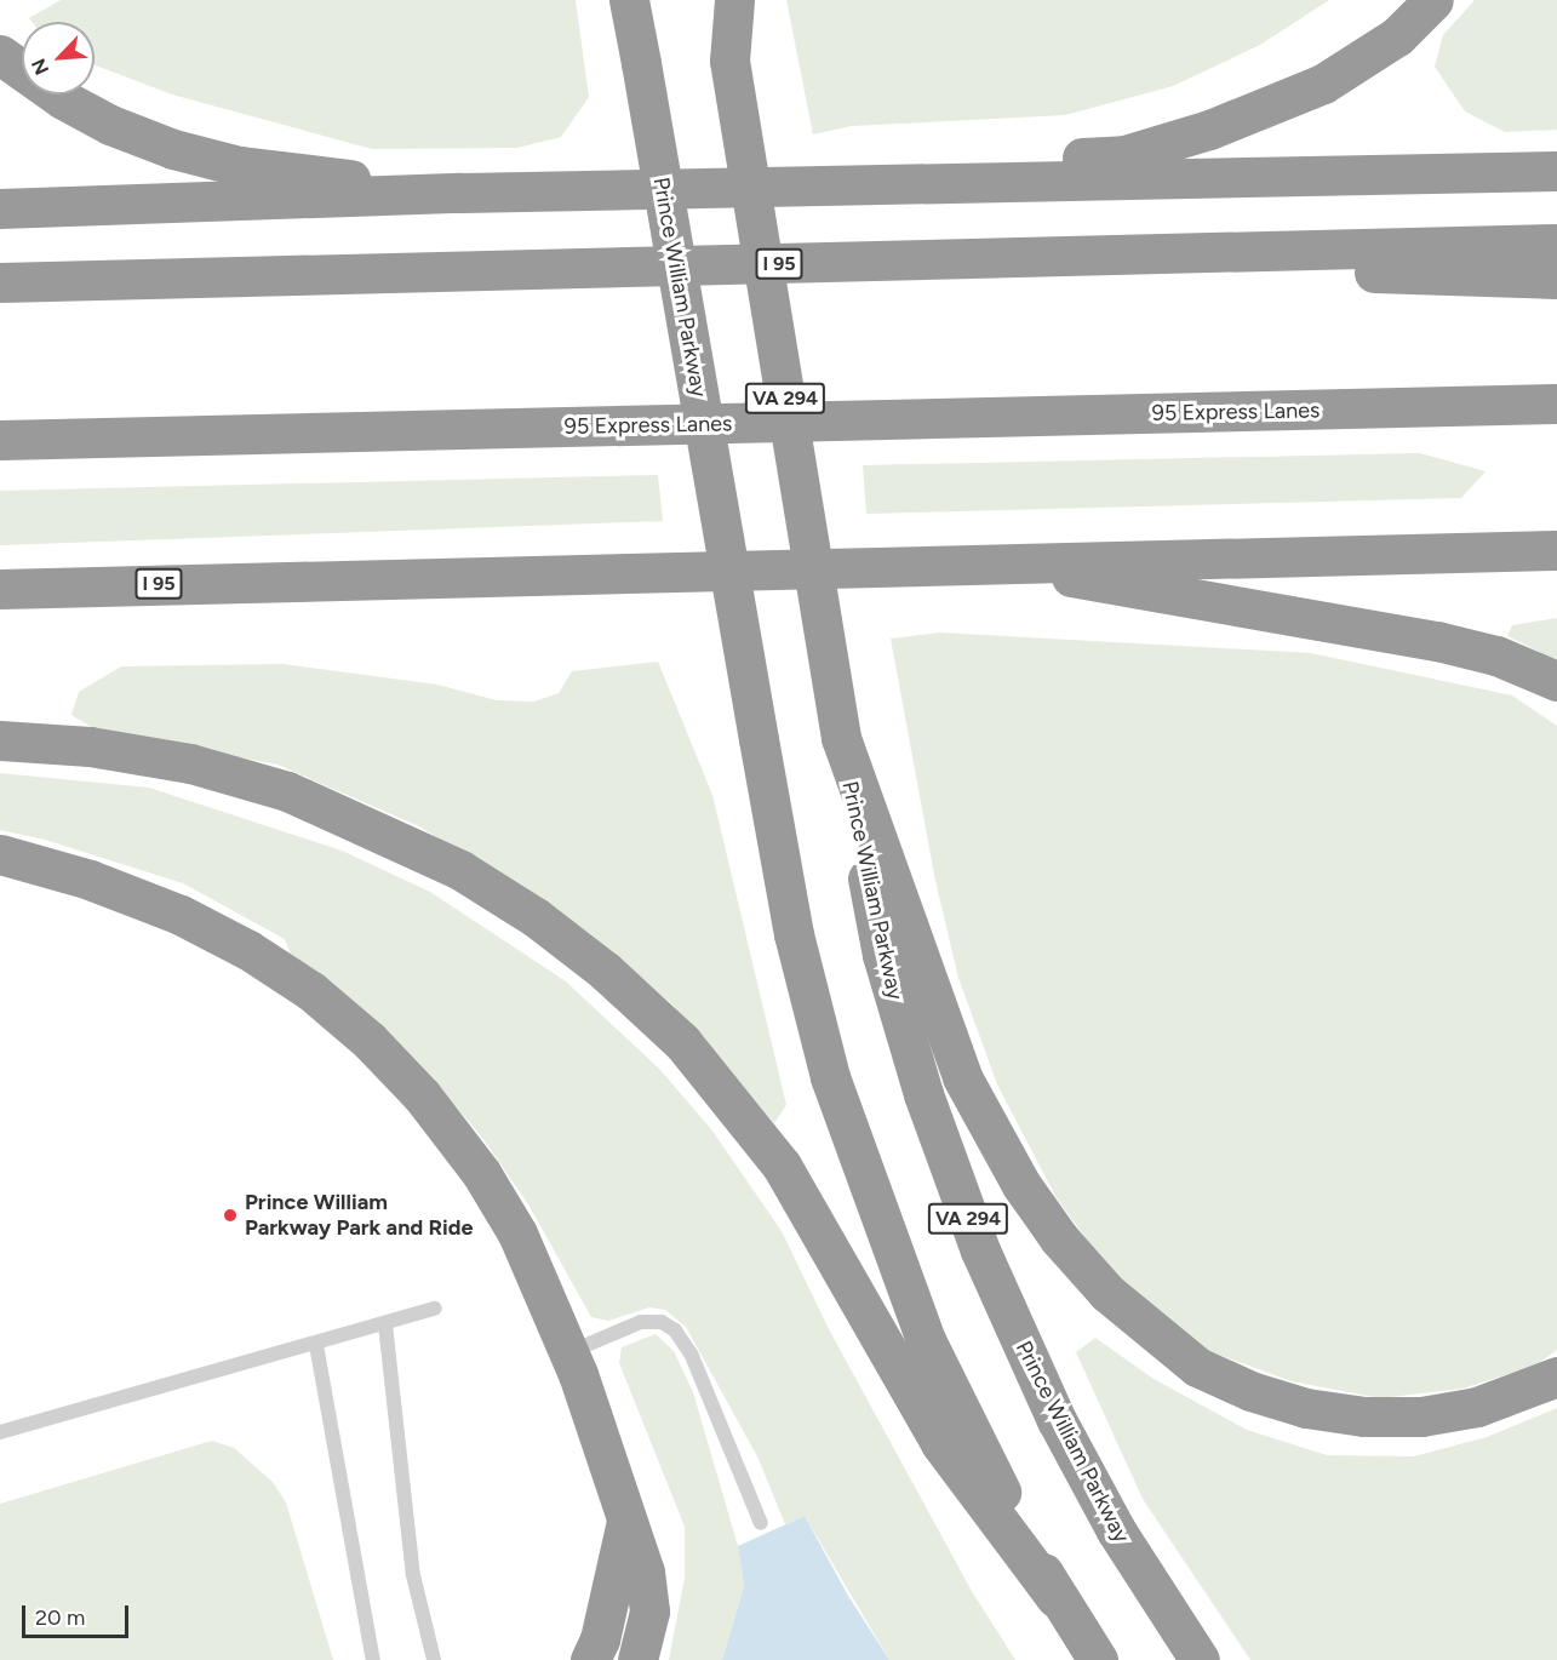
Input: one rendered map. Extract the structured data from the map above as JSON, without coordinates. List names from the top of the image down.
{
  "streets": {
    "highway": [
      "I 95",
      "Prince William Parkway",
      "VA 294",
      "95 Express Lanes"
    ]
  },
  "places": ["Prince William Parkway Park and Ride"],
  "scale_bar": "20 m",
  "north": "bottom left"
}
